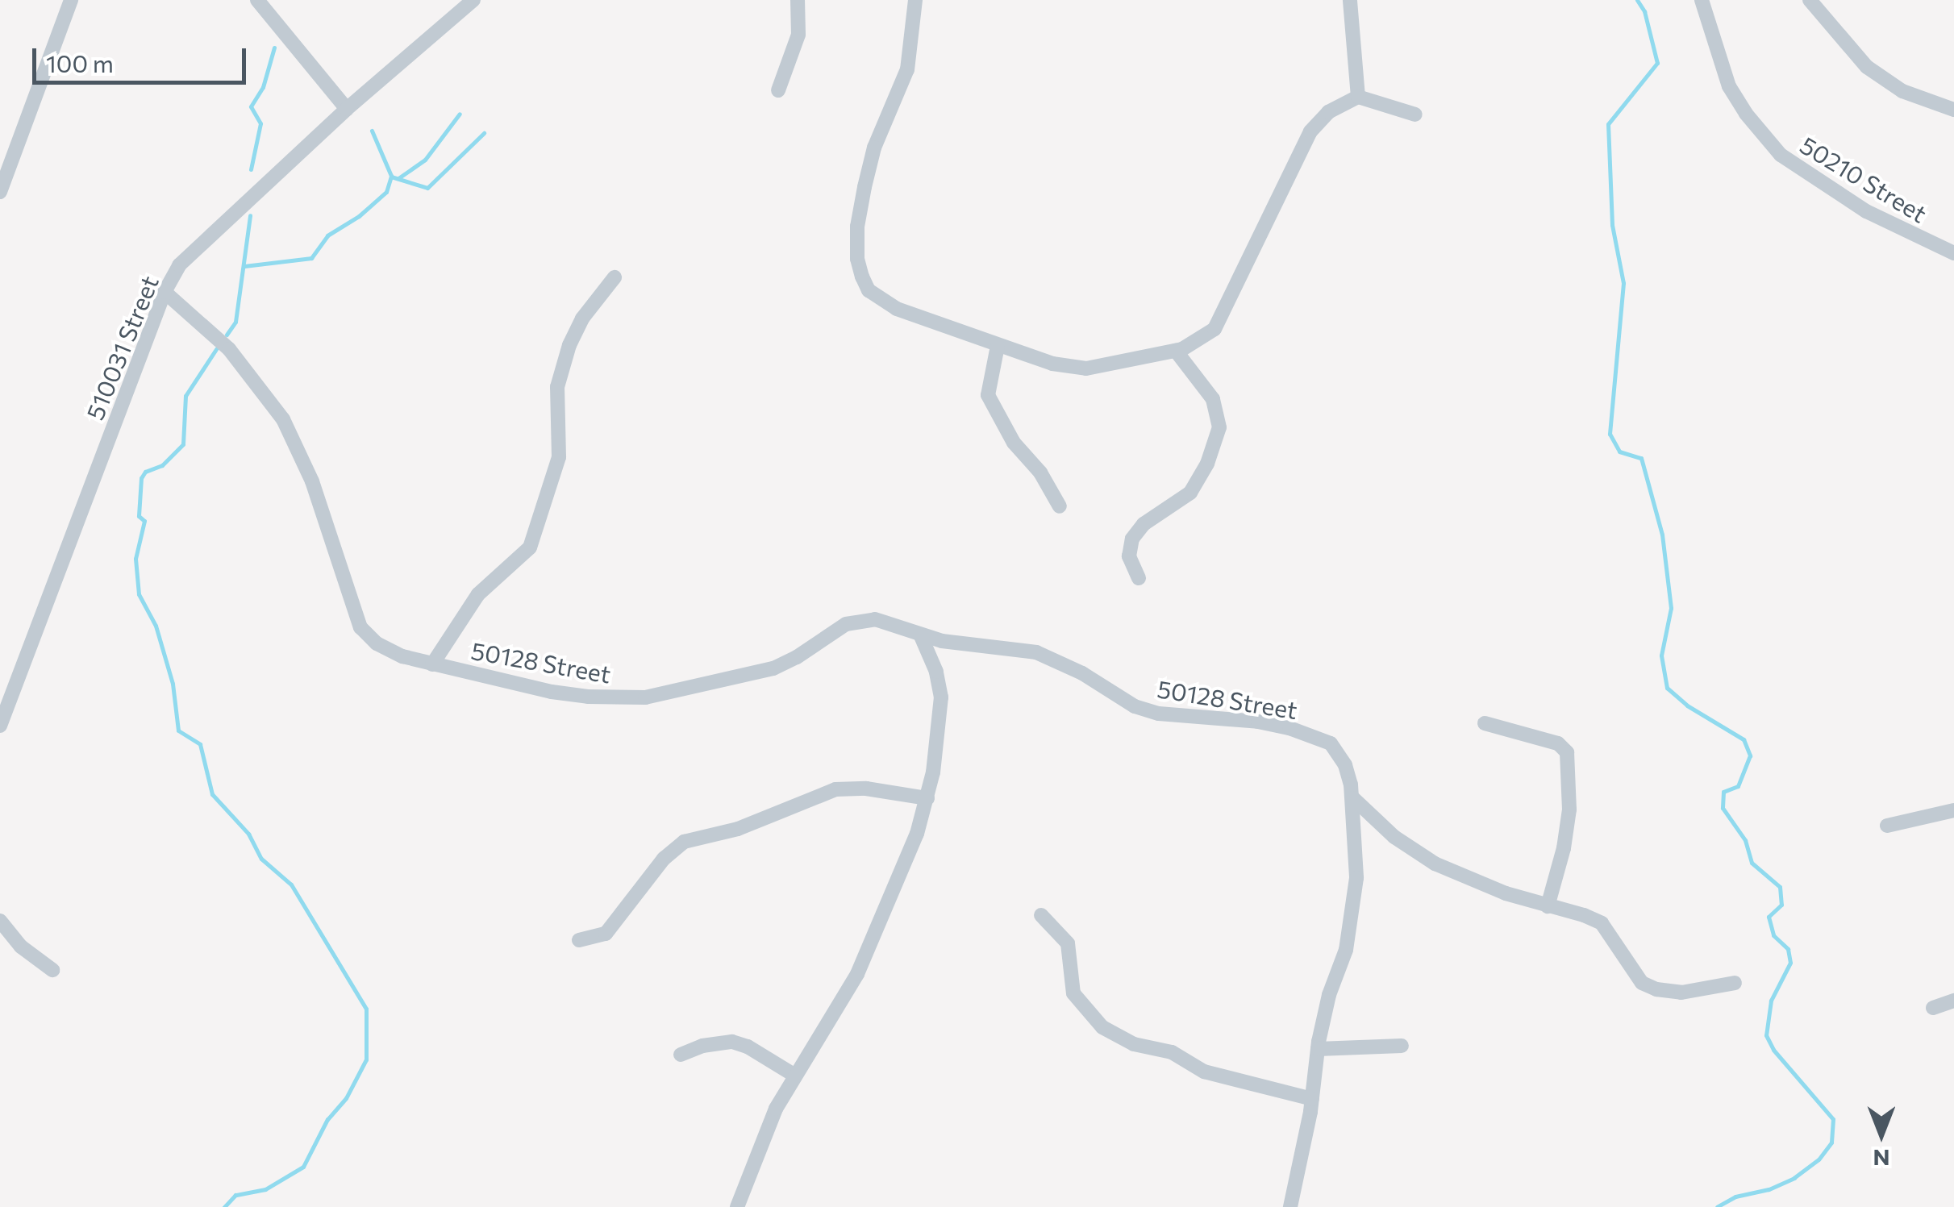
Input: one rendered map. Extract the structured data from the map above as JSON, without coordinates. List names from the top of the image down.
{
  "streets": {
    "street": ["50210 Street", "510031 Street", "50128 Street"]
  },
  "crossings": [
    ["510031 Street", "50128 Street"]
  ],
  "scale_bar": "100 m",
  "north": "bottom"
}
